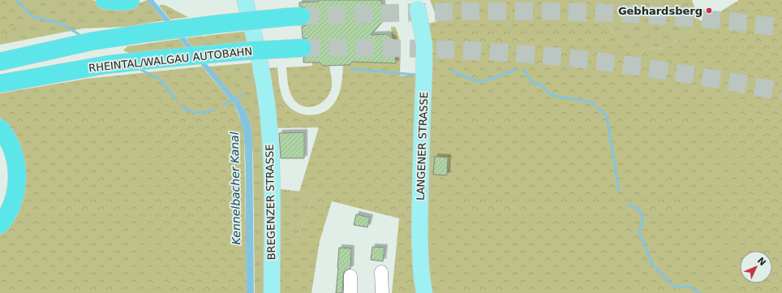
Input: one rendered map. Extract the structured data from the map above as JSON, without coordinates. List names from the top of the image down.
{
  "streets": {
    "highway": ["RHEINTAL/WALGAU AUTOBAHN"],
    "main road": ["LANGENER STRASSE", "BREGENZER STRASSE"]
  },
  "water": ["Kennelbacher Kanal"],
  "places": ["Gebhardsberg"],
  "north": "top right"
}
